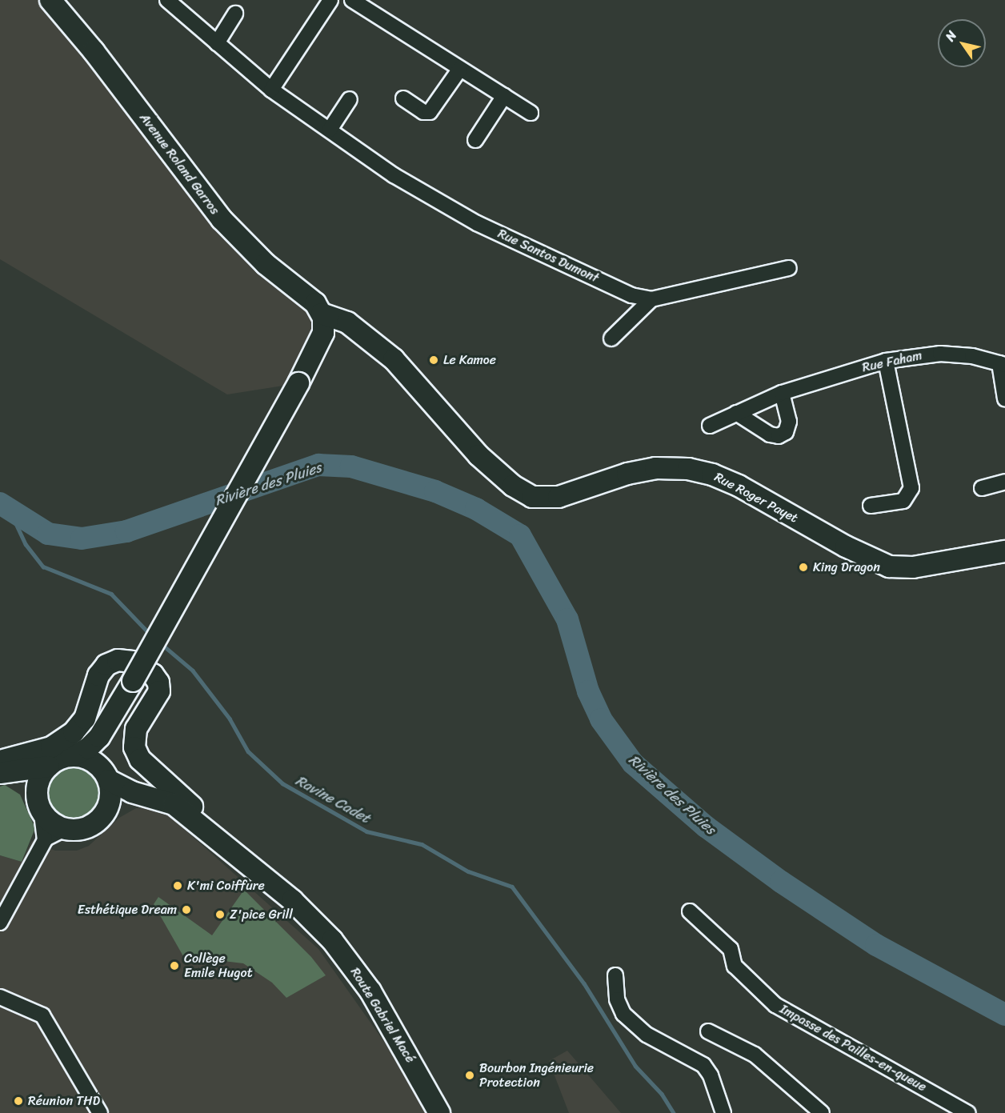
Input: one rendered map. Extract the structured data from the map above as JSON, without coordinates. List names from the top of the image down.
{
  "streets": {
    "main road": ["Avenue Roland Garros", "Rue Roger Payet", "Route Gabriel Macé"],
    "street": ["Rue Santos Dumont", "Rue Faham", "Impasse des Pailles-en-queue"]
  },
  "crossings": [
    ["Avenue Roland Garros", "Rue Roger Payet"]
  ],
  "water": ["Rivière des Pluies", "Ravine Cadet"],
  "places": [
    "Le Kamoe",
    "King Dragon",
    "K'mi Coiffure",
    "Esthétique Dream",
    "Z'pice Grill",
    "Collège Emile Hugot",
    "Bourbon Ingénieurie Protection",
    "Réunion THD"
  ],
  "north": "top left"
}
